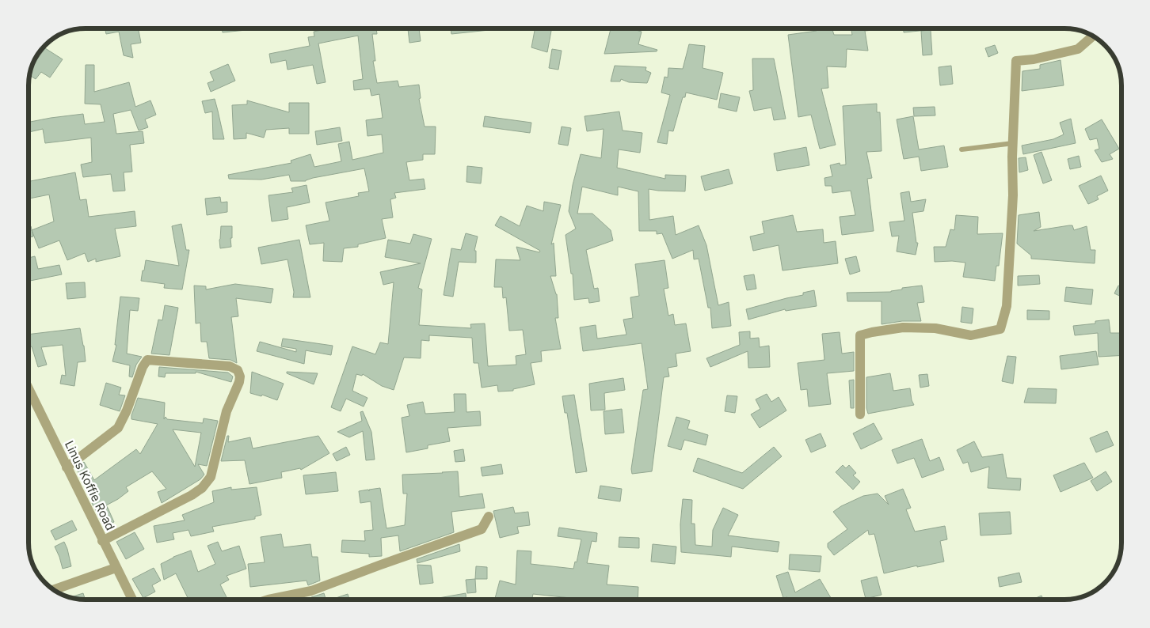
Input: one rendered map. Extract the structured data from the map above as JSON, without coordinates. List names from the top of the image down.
{
  "streets": {
    "street": ["Linus Koffie Road"]
  }
}
